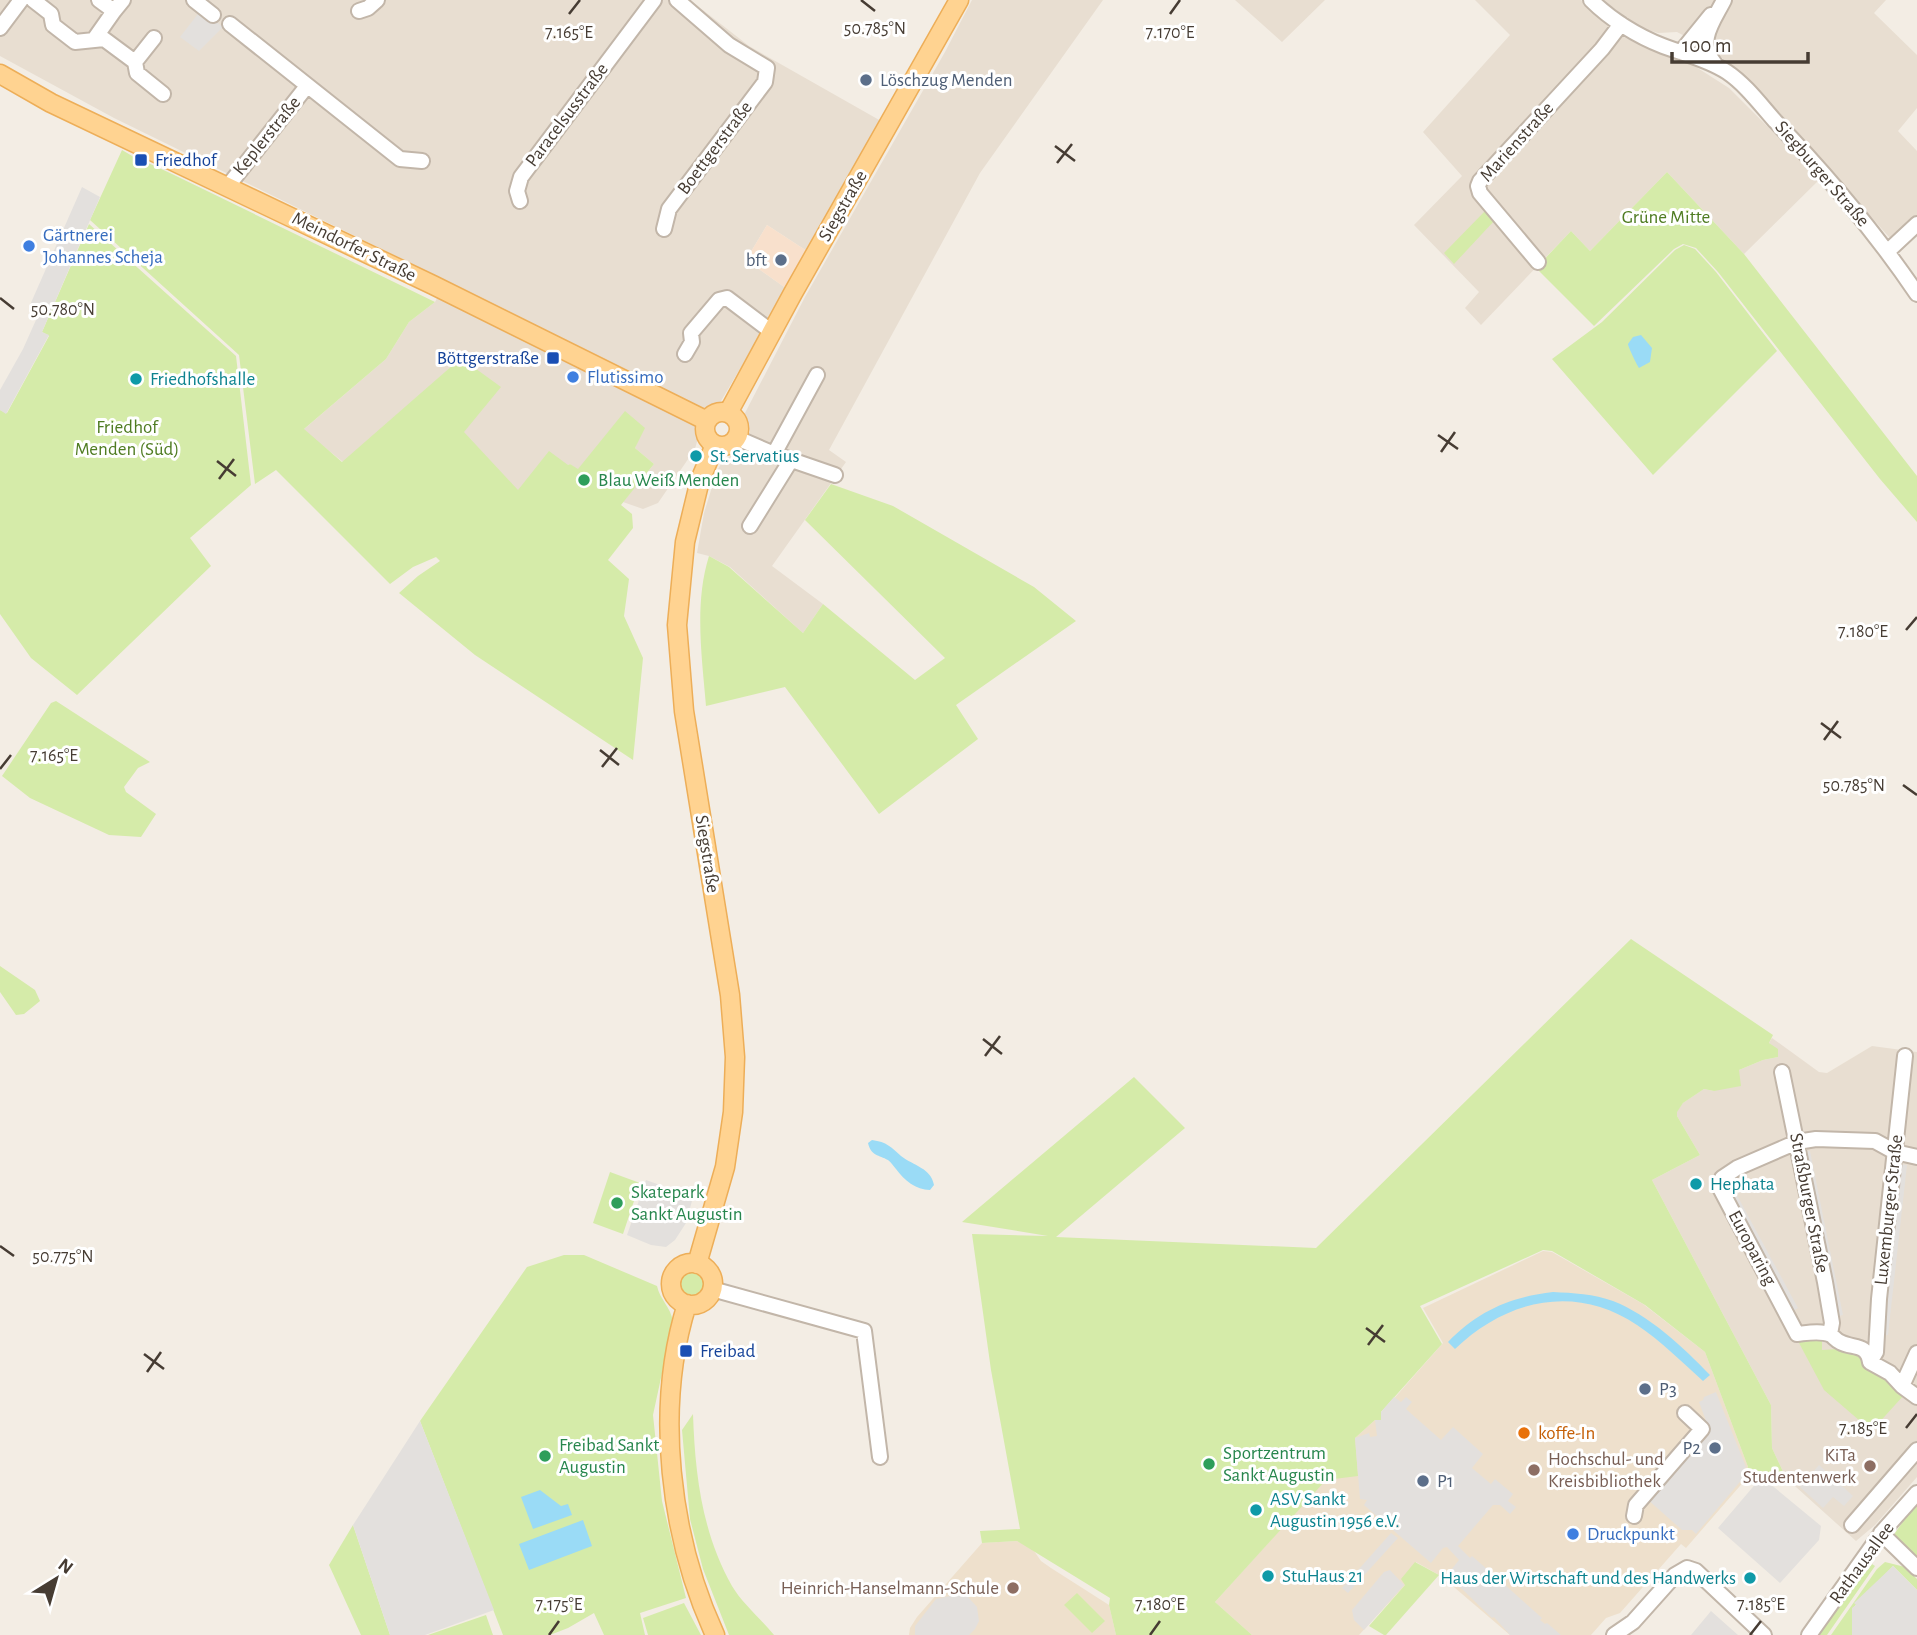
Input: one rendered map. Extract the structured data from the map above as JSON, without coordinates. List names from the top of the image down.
{
  "streets": {
    "main road": ["Siegstraße", "Meindorfer Straße"],
    "street": [
      "Paracelsusstraße",
      "Keplerstraße",
      "Marienstraße",
      "Boettgerstraße",
      "Siegburger Straße",
      "Straßburger Straße",
      "Luxemburger Straße",
      "Europaring",
      "Rathausallee"
    ]
  },
  "crossings": [
    ["Keplerstraße", "Meindorfer Straße"],
    ["Marienstraße", "Siegburger Straße"],
    ["Siegstraße", "Meindorfer Straße"],
    ["Straßburger Straße", "Europaring"],
    ["Luxemburger Straße", "Europaring"]
  ],
  "parks": ["Grüne Mitte", "Friedhof Menden (Süd)"],
  "places": {
    "other": [
      "Löschzug Menden",
      "Gärtnerei Johannes Scheja",
      "bft",
      "Flutissimo",
      "Friedhofshalle",
      "St. Servatius",
      "Blau Weiß Menden",
      "Hephata",
      "Skatepark Sankt Augustin",
      "P3",
      "koffe-In",
      "P2",
      "Freibad Sankt Augustin",
      "Sportzentrum Sankt Augustin",
      "KiTa Studentenwerk",
      "Hochschul- und Kreisbibliothek",
      "P1",
      "ASV Sankt Augustin 1956 e.V.",
      "Druckpunkt",
      "StuHaus 21",
      "Haus der Wirtschaft und des Handwerks",
      "Heinrich-Hanselmann-Schule"
    ],
    "transit": ["Friedhof", "Böttgerstraße", "Freibad"]
  },
  "scale_bar": "100 m",
  "north": "top right",
  "coordinates": [
    "50.785°N",
    "7.165°E",
    "7.170°E",
    "50.780°N",
    "7.180°E",
    "50.775°N",
    "7.185°E",
    "7.175°E"
  ]
}
